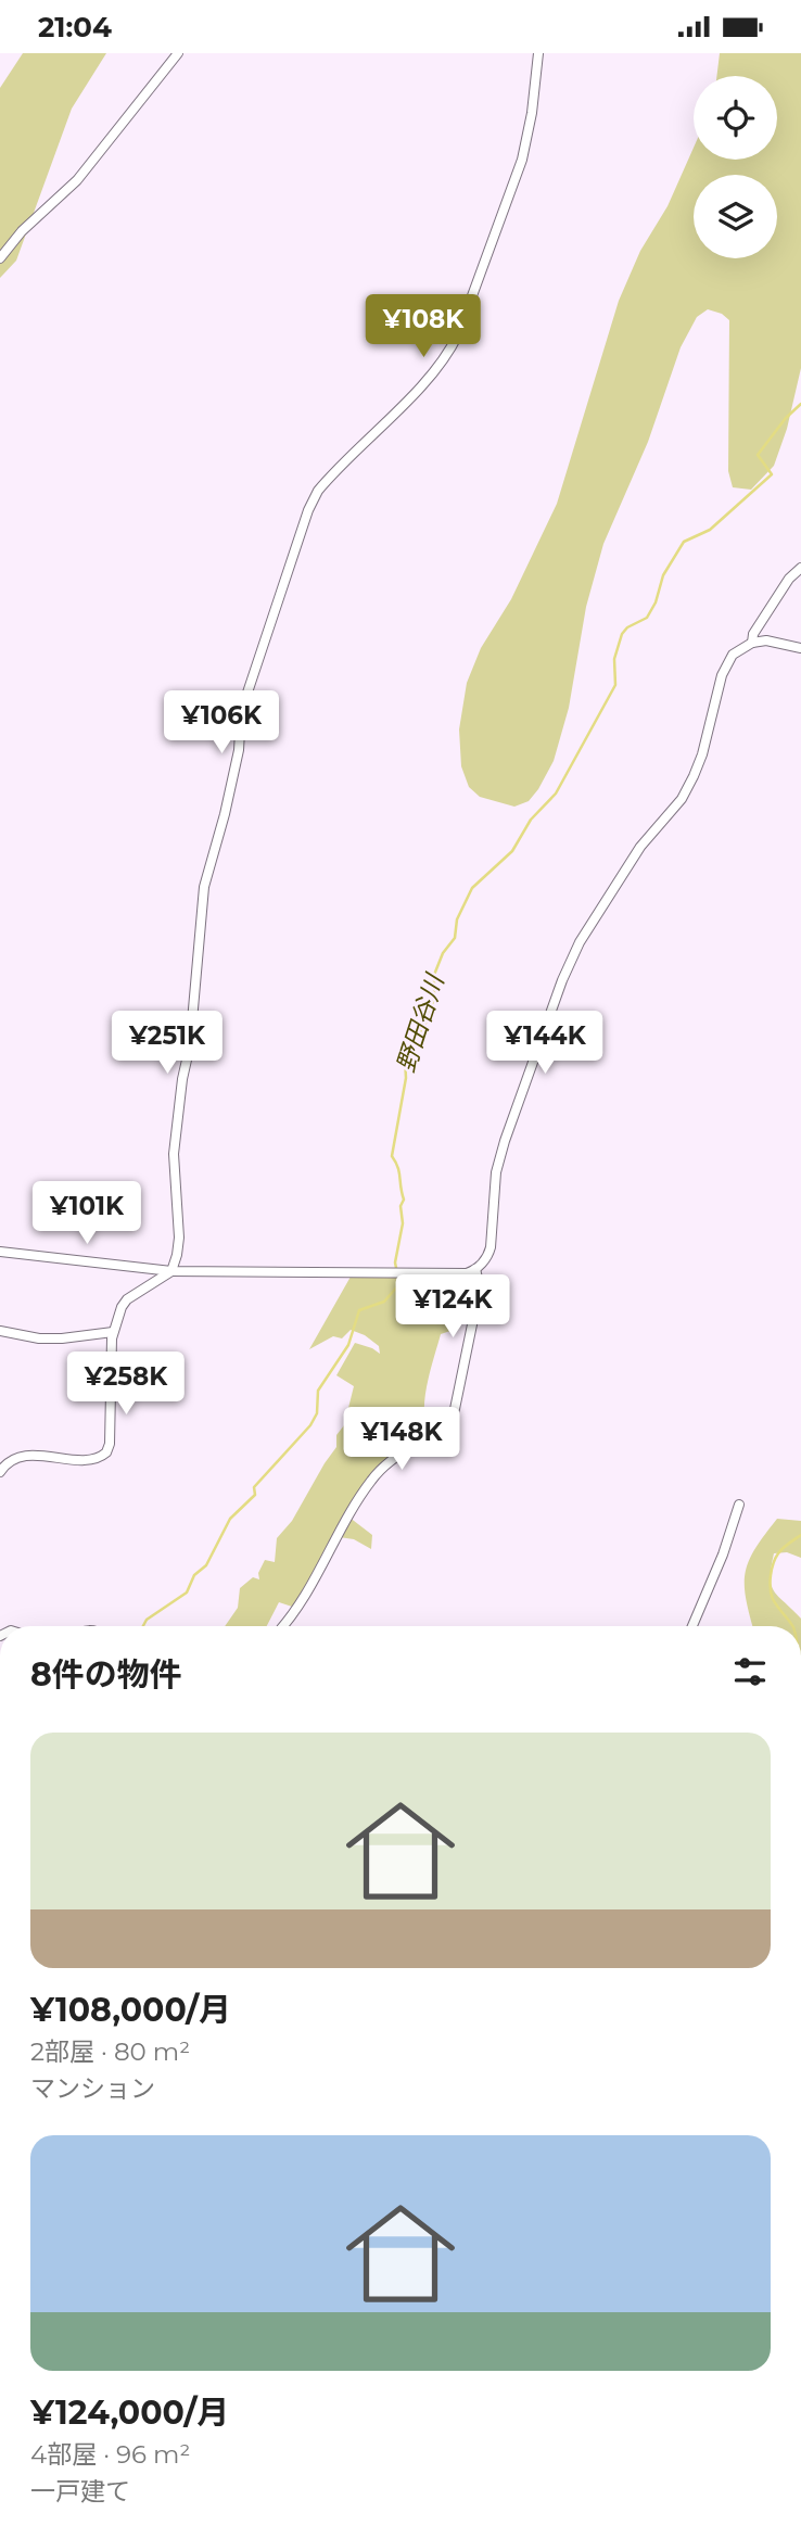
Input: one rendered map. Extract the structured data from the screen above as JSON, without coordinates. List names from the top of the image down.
{
  "water": ["野田谷川"],
  "page": {
    "status": "21:04",
    "price": [
      "¥108K",
      "¥106K",
      "¥251K",
      "¥144K",
      "¥101K",
      "¥124K",
      "¥258K",
      "¥148K"
    ],
    "heading": "8件の物件",
    "list": [
      {
        "name": "¥108,000/月",
        "note": "2部屋 · 80 m² · マンション"
      },
      {
        "name": "¥124,000/月",
        "note": "4部屋 · 96 m² · 一戸建て"
      }
    ]
  }
}
